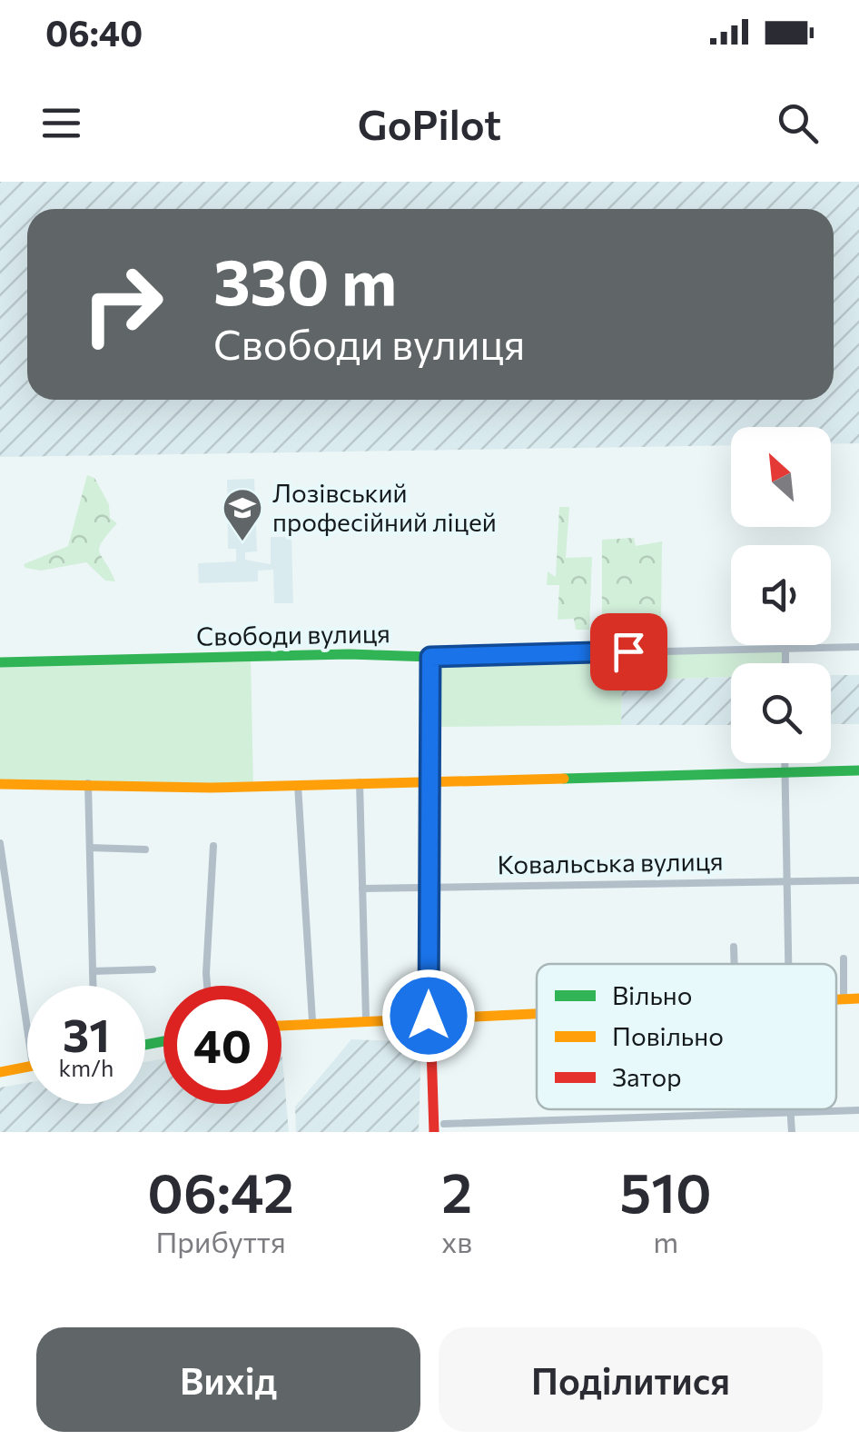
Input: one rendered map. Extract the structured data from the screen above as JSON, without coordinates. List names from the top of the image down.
{
  "streets": {
    "street": ["Свободи вулиця", "Ковальська вулиця"]
  },
  "places": {
    "school or university": ["Лозівський професійний ліцей"]
  },
  "legend": ["Вільно", "Повільно", "Затор"],
  "north": "top left",
  "page": {
    "status": "06:40",
    "header": "GoPilot",
    "turn": ["330 m", "Свободи вулиця"],
    "speed": "31 km/h",
    "limit": "40",
    "eta": [
      "06:42",
      "Прибуття",
      "2",
      "хв",
      "510",
      "m"
    ],
    "buttons": ["Вихід", "Поділитися"]
  }
}
